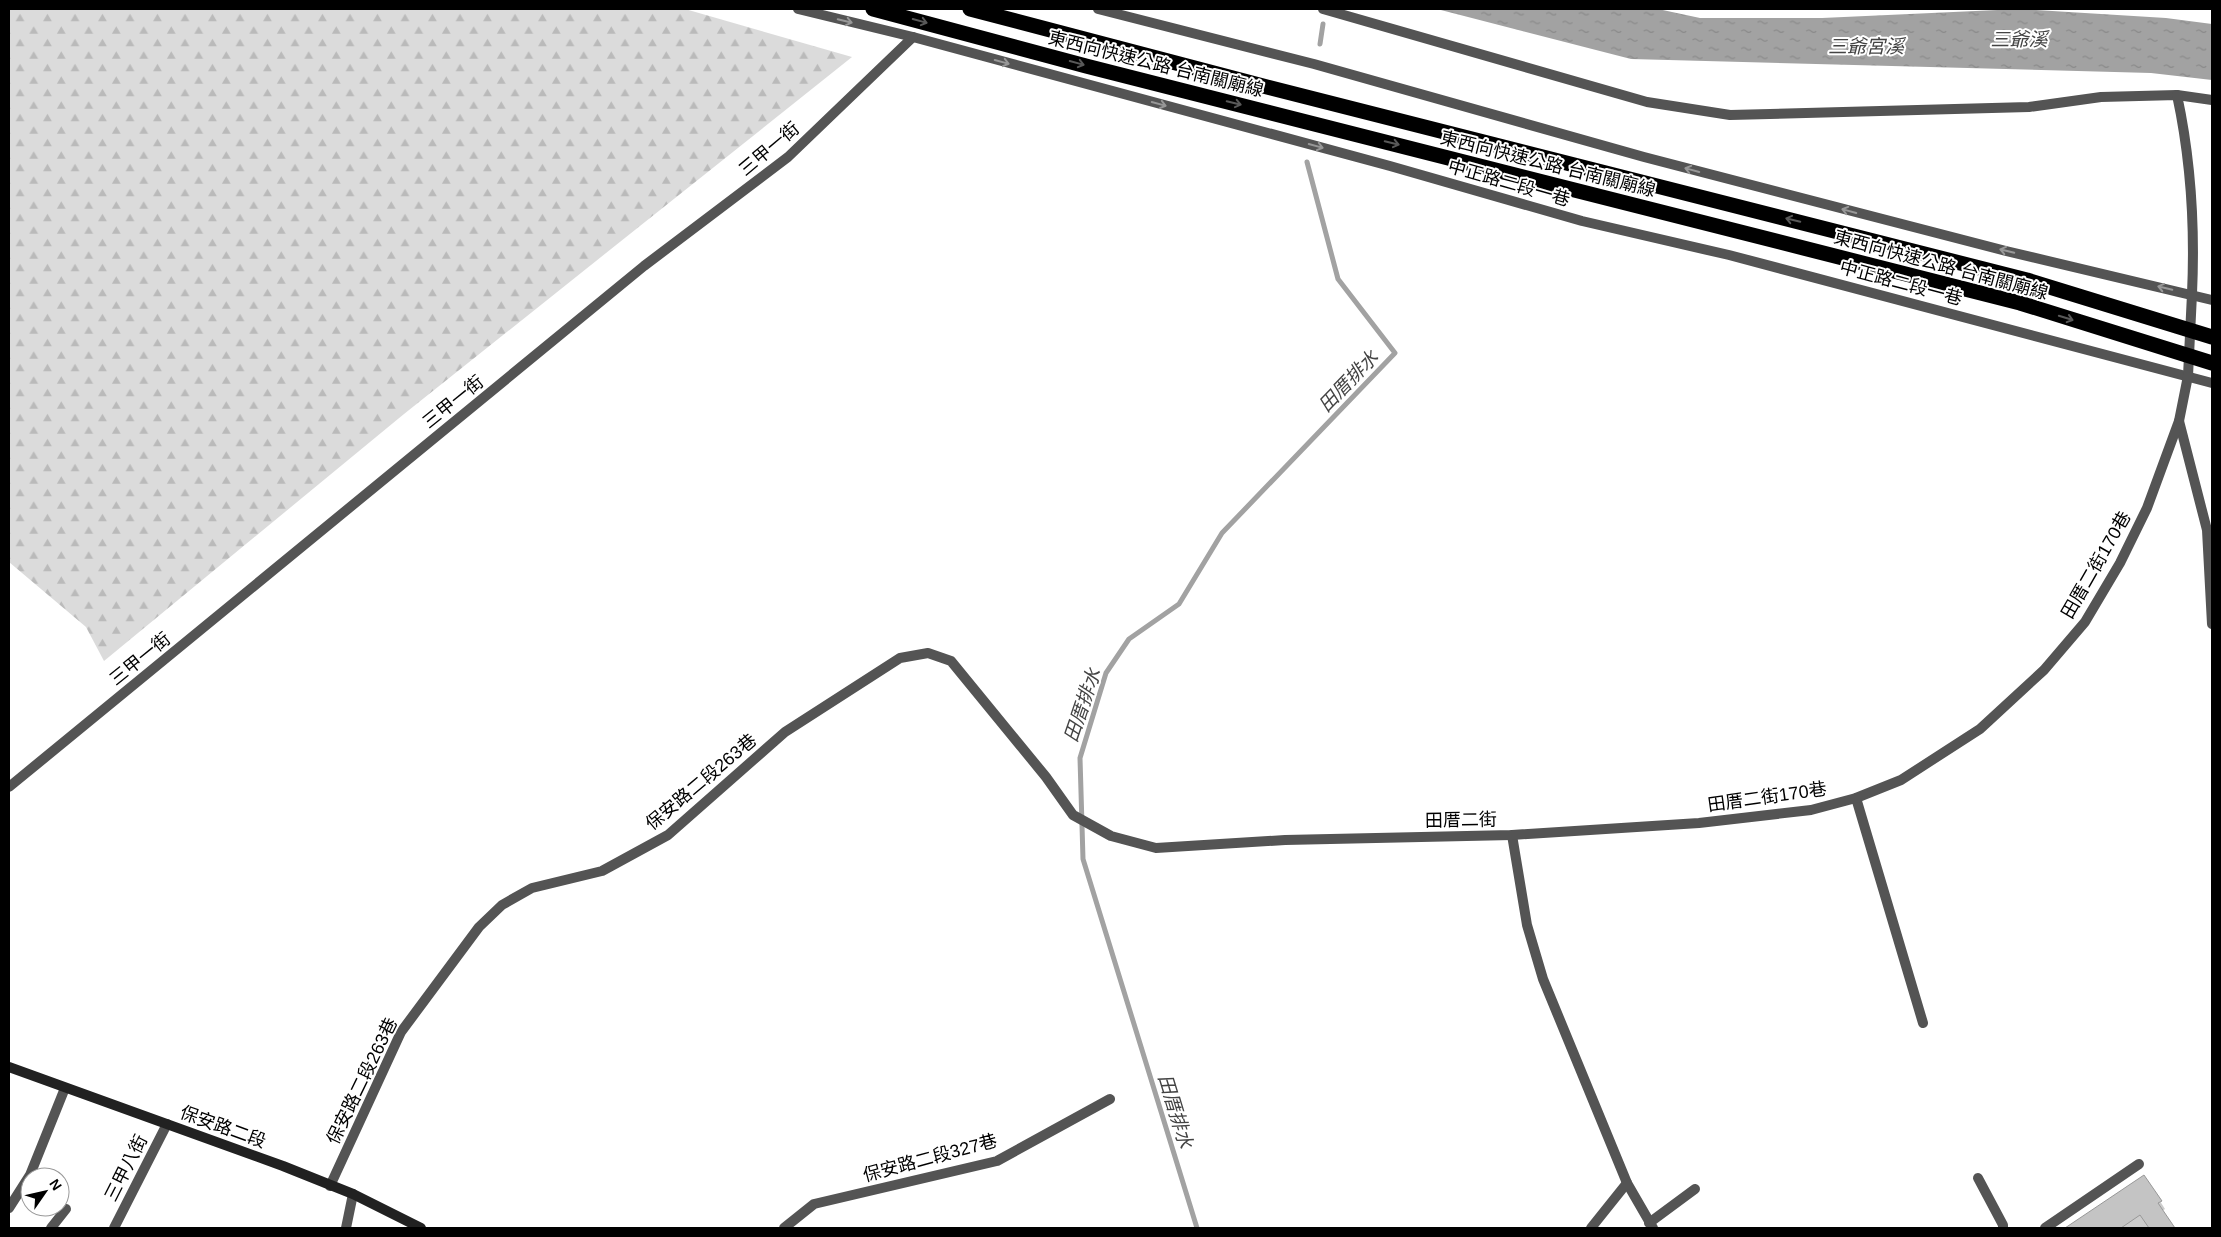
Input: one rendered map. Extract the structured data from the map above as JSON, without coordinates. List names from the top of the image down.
{
  "streets": {
    "highway": ["東西向快速公路 台南關廟線"],
    "street": [
      "三甲一街",
      "中正路二段一巷",
      "田厝二街170巷",
      "保安路二段263巷",
      "田厝二街",
      "保安路二段",
      "保安路二段327巷",
      "三甲八街"
    ]
  },
  "crossings": [
    ["三甲一街", "中正路二段一巷"],
    ["中正路二段一巷", "田厝二街170巷"],
    ["田厝二街170巷", "田厝二街"],
    ["保安路二段263巷", "田厝二街"],
    ["保安路二段263巷", "保安路二段"],
    ["保安路二段", "三甲八街"]
  ],
  "water": ["三爺溪", "三爺宮溪", "田厝排水"],
  "north": "top right"
}
